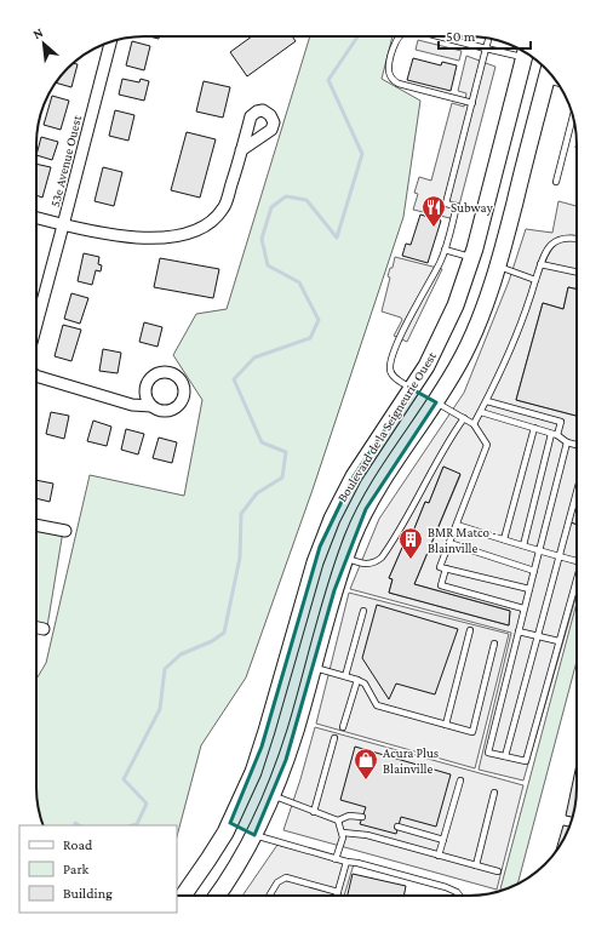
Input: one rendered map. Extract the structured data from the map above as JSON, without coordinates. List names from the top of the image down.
{
  "streets": {
    "main road": ["Boulevard de la Seigneurie Ouest"],
    "street": ["53e Avenue Ouest"]
  },
  "places": {
    "restaurant": ["Subway"],
    "building": ["BMR Matco - Blainville"],
    "shop": ["Acura Plus Blainville"]
  },
  "legend": ["Road", "Park", "Building"],
  "scale_bar": "50 m",
  "north": "top left"
}
